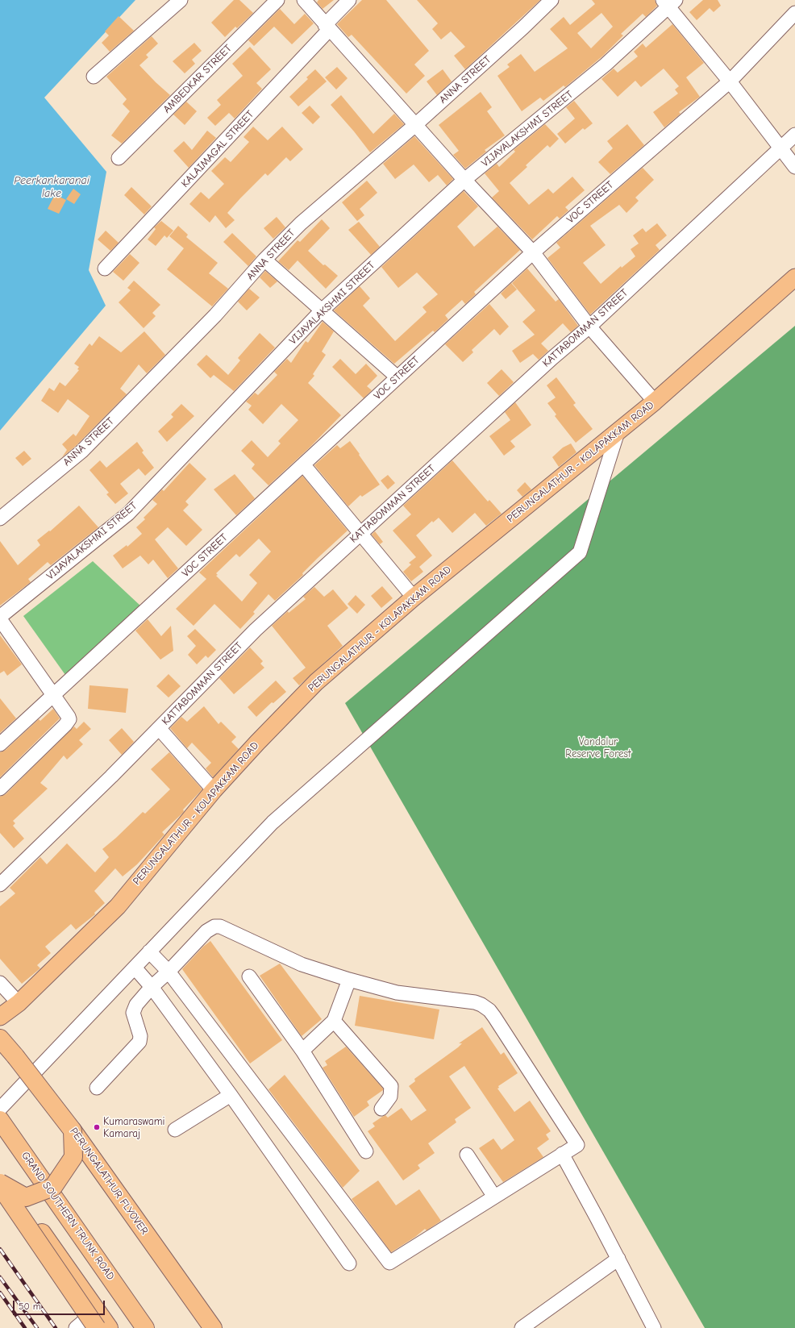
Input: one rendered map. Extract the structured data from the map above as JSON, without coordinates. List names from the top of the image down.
{
  "streets": {
    "highway": ["PERUNGALATHUR FLYOVER", "GRAND SOUTHERN TRUNK ROAD"],
    "main road": ["PERUNGALATHUR - KOLAPAKKAM ROAD"],
    "street": [
      "AMBEDKAR STREET",
      "ANNA STREET",
      "VIJAYALAKSHMI STREET",
      "KALAIMAGAL STREET",
      "VOC STREET",
      "KATTABOMMAN STREET"
    ]
  },
  "water": ["Peerkankaranai lake"],
  "parks": ["Vandalur Reserve Forest"],
  "places": ["Kumaraswami Kamaraj"],
  "scale_bar": "50 m"
}
